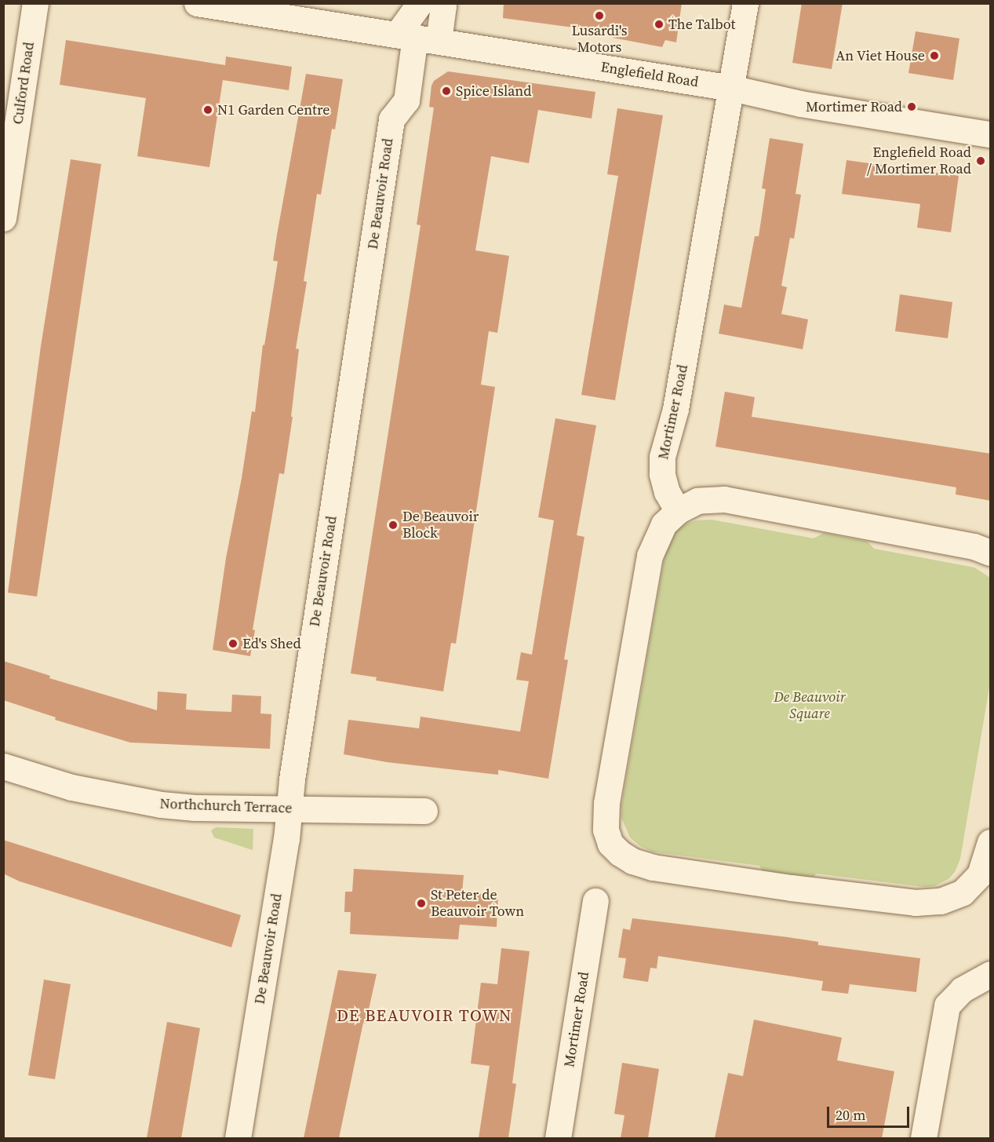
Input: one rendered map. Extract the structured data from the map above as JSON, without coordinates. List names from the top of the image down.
{
  "streets": {
    "street": [
      "Englefield Road",
      "Culford Road",
      "De Beauvoir Road",
      "Mortimer Road",
      "Northchurch Terrace"
    ]
  },
  "crossings": [
    ["Englefield Road", "De Beauvoir Road"],
    ["Englefield Road", "Mortimer Road"],
    ["De Beauvoir Road", "Northchurch Terrace"]
  ],
  "districts": ["DE BEAUVOIR TOWN"],
  "parks": ["De Beauvoir Square"],
  "places": [
    "Lusardi's Motors",
    "The Talbot",
    "An Viet House",
    "Spice Island",
    "Mortimer Road",
    "N1 Garden Centre",
    "Englefield Road / Mortimer Road",
    "De Beauvoir Block",
    "Ed's Shed",
    "St Peter de Beauvoir Town"
  ],
  "scale_bar": "20 m"
}
